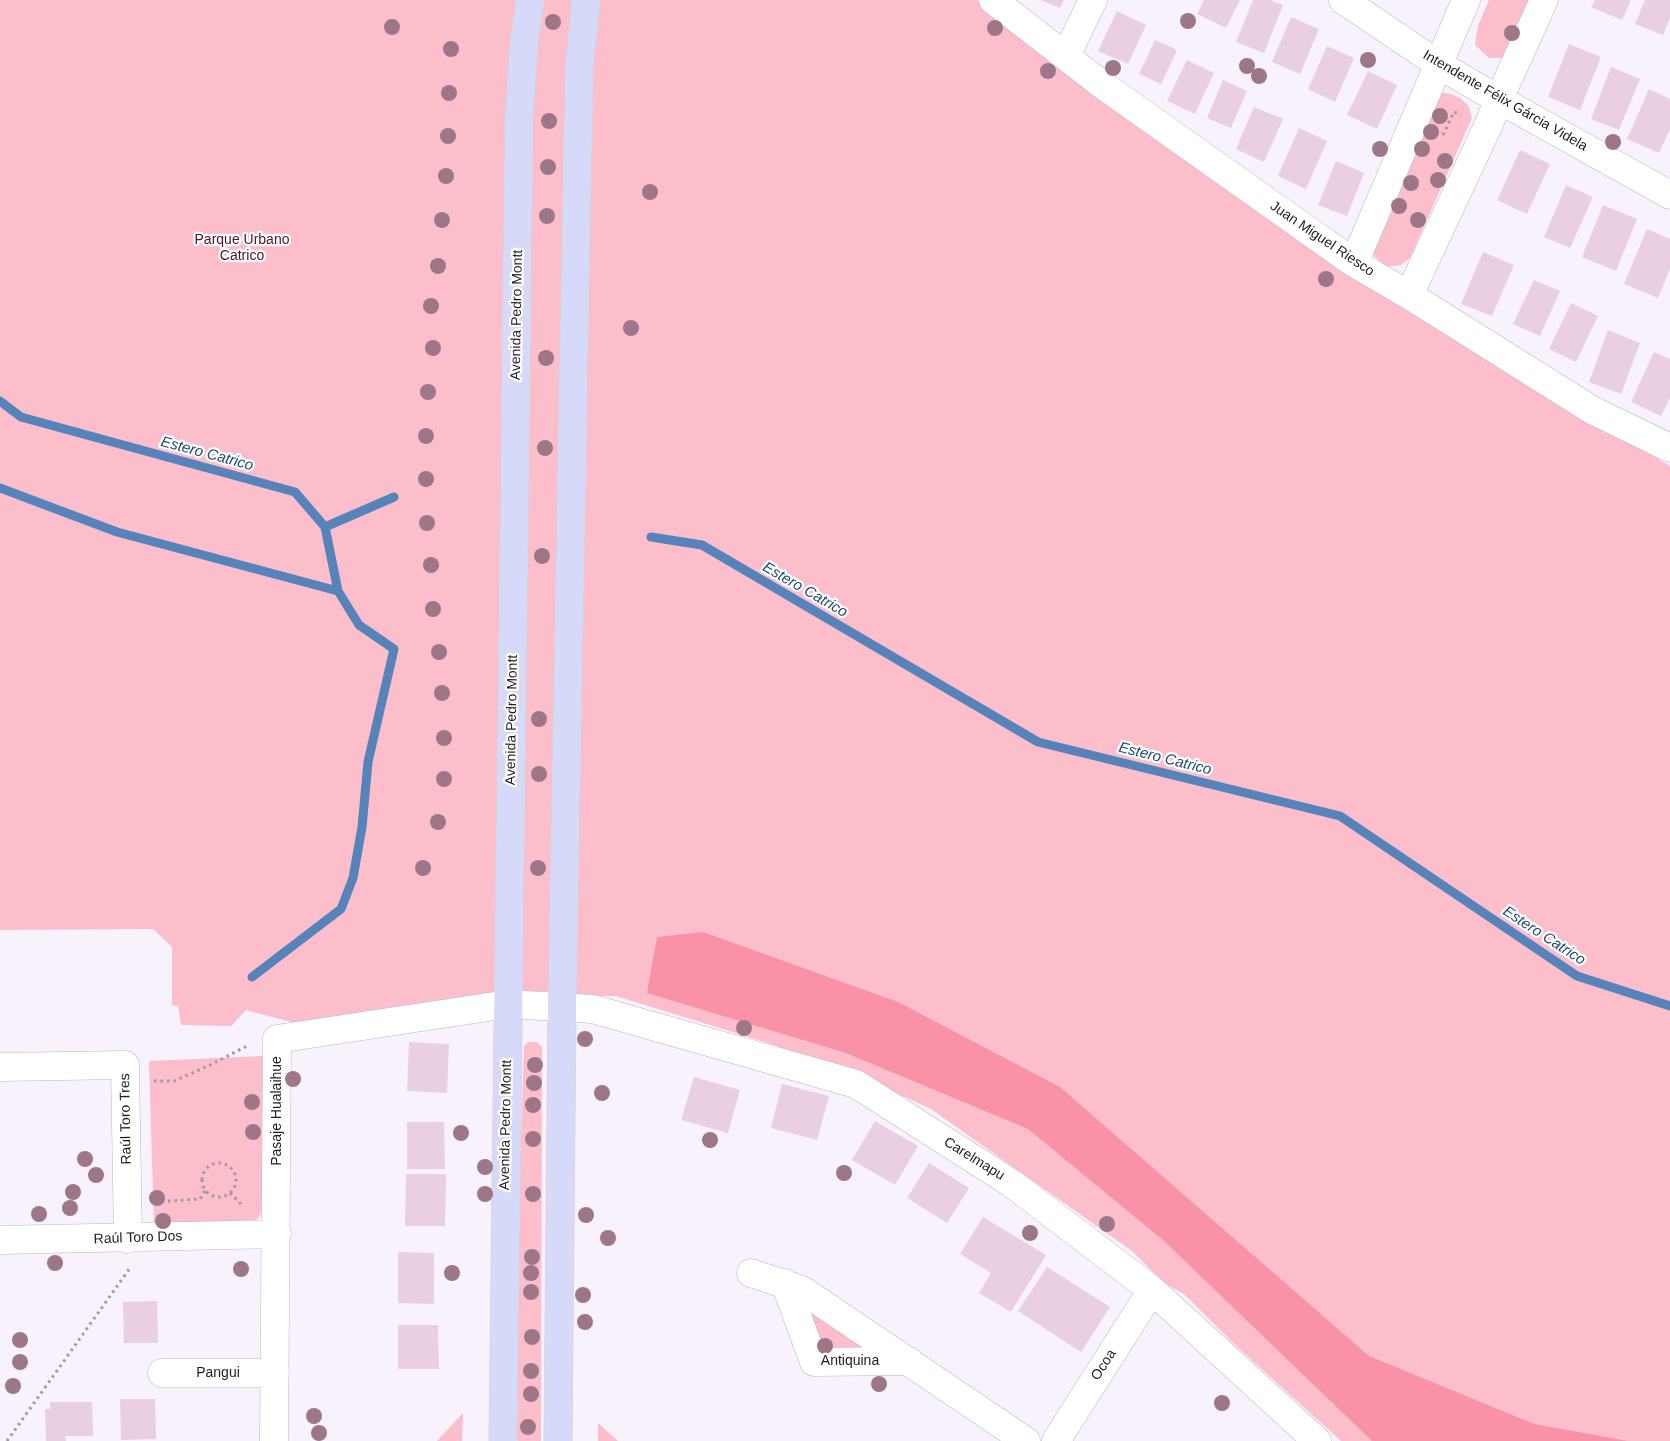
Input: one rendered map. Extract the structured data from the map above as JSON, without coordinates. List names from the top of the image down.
{
  "streets": {
    "main road": ["Avenida Pedro Montt"],
    "street": [
      "Intendente Félix Gárcia Videla",
      "Juan Miguel Riesco",
      "Pasaje Hualaihue",
      "Raúl Toro Tres",
      "Carelmapu",
      "Raúl Toro Dos",
      "Antiquina",
      "Ocoa",
      "Pangui"
    ]
  },
  "crossings": [
    ["Avenida Pedro Montt", "Pasaje Hualaihue"],
    ["Pasaje Hualaihue", "Carelmapu"],
    ["Pasaje Hualaihue", "Raúl Toro Dos"],
    ["Pasaje Hualaihue", "Pangui"],
    ["Raúl Toro Tres", "Raúl Toro Dos"],
    ["Carelmapu", "Ocoa"]
  ],
  "water": ["Estero Catrico"],
  "parks": ["Parque Urbano Catrico"]
}
